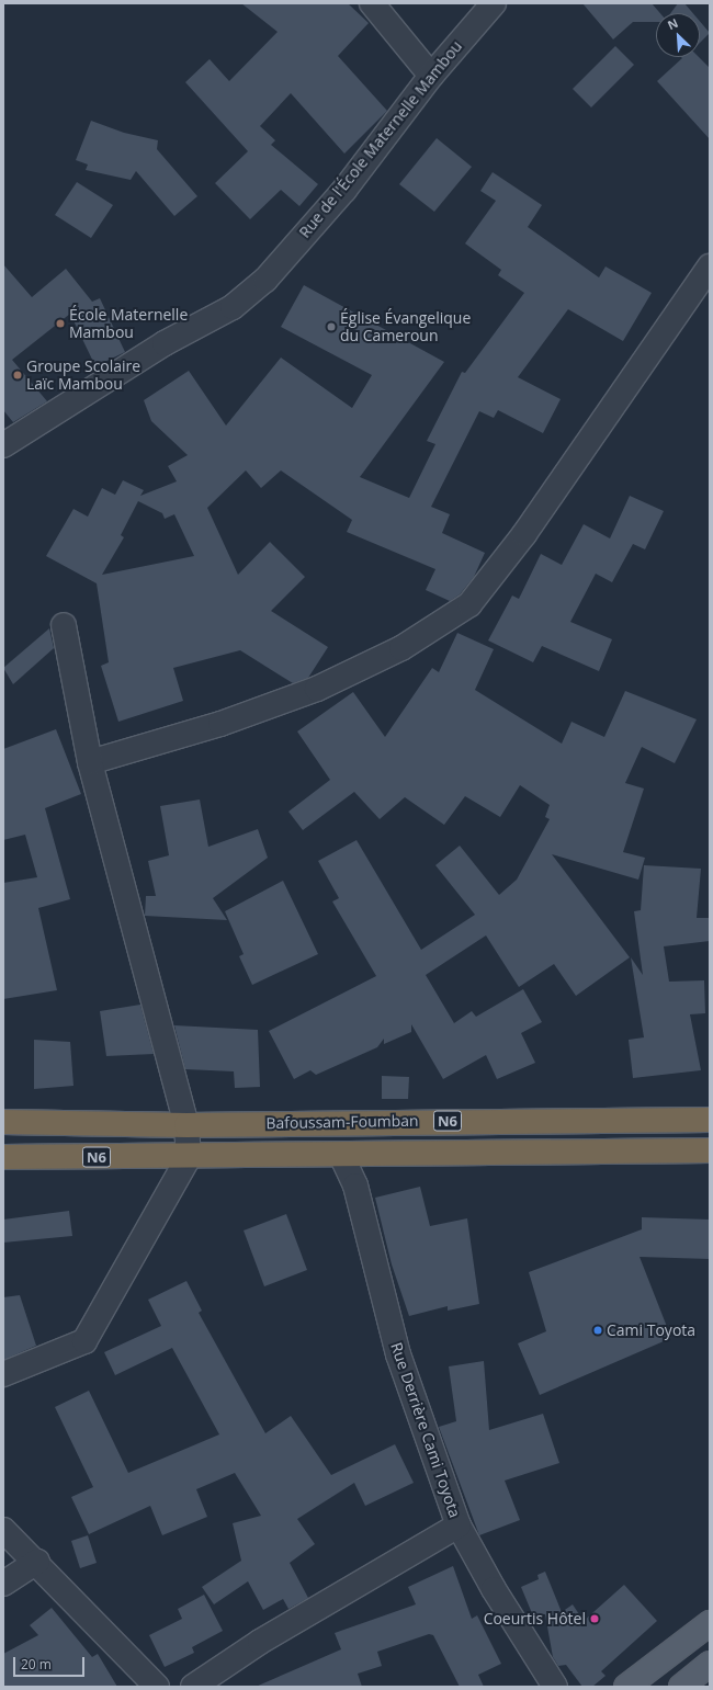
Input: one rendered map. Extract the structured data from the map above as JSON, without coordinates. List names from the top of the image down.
{
  "streets": {
    "highway": ["N6", "Bafoussam-Foumban"],
    "street": ["Rue de l'École Maternelle Mambou", "Rue Derrière Cami Toyota"]
  },
  "crossings": [
    ["N6", "Bafoussam-Foumban"],
    ["N6", "Rue Derrière Cami Toyota"]
  ],
  "places": [
    "École Maternelle Mambou",
    "Église Évangelique du Cameroun",
    "Groupe Scolaire Laïc Mambou",
    "Cami Toyota",
    "Coeurtis Hôtel"
  ],
  "scale_bar": "20 m",
  "north": "top left"
}
